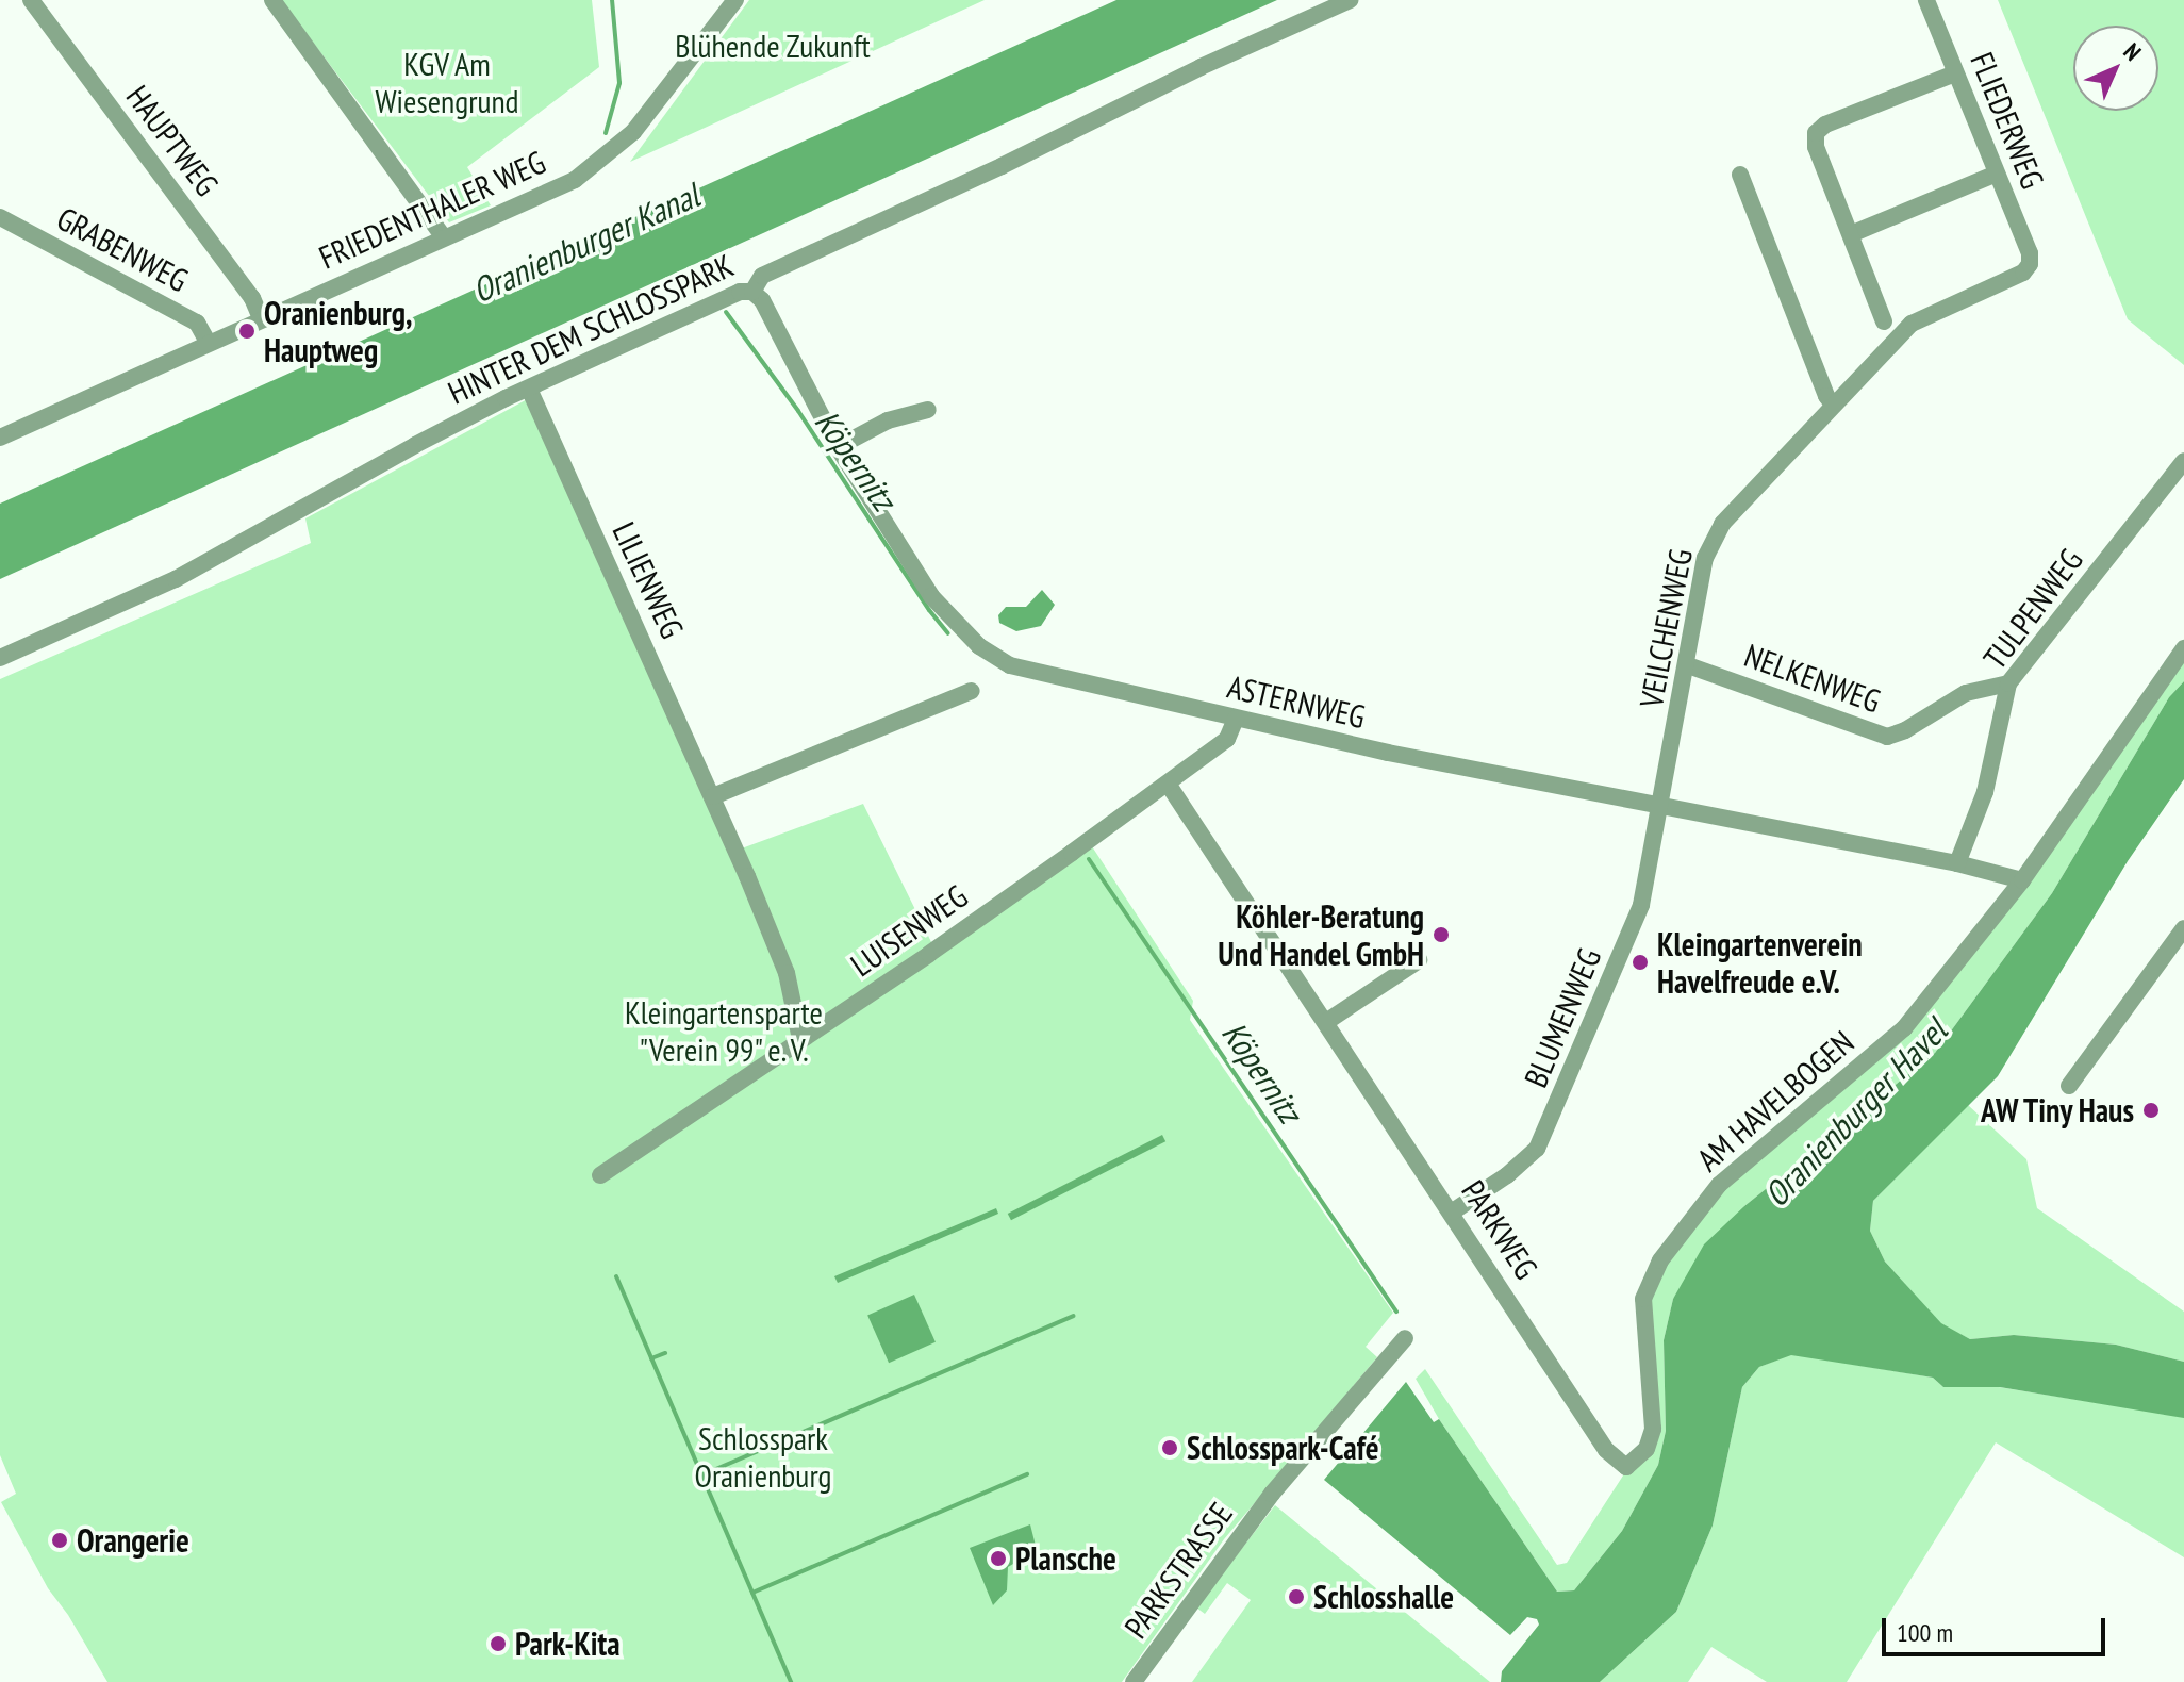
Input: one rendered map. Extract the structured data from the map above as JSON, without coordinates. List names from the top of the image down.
{
  "streets": {
    "street": [
      "FLIEDERWEG",
      "HAUPTWEG",
      "FRIEDENTHALER WEG",
      "GRABENWEG",
      "HINTER DEM SCHLOSSPARK",
      "LILIENWEG",
      "TULPENWEG",
      "VEILCHENWEG",
      "NELKENWEG",
      "ASTERNWEG",
      "LUISENWEG",
      "BLUMENWEG",
      "AM HAVELBOGEN",
      "PARKWEG",
      "PARKSTRASSE"
    ]
  },
  "crossings": [
    ["FLIEDERWEG", "VEILCHENWEG"],
    ["HAUPTWEG", "FRIEDENTHALER WEG"],
    ["FRIEDENTHALER WEG", "GRABENWEG"],
    ["HINTER DEM SCHLOSSPARK", "LILIENWEG"],
    ["HINTER DEM SCHLOSSPARK", "ASTERNWEG"],
    ["LILIENWEG", "LUISENWEG"],
    ["TULPENWEG", "NELKENWEG"],
    ["TULPENWEG", "ASTERNWEG"],
    ["VEILCHENWEG", "NELKENWEG"],
    ["VEILCHENWEG", "ASTERNWEG"],
    ["VEILCHENWEG", "BLUMENWEG"],
    ["ASTERNWEG", "LUISENWEG"],
    ["ASTERNWEG", "BLUMENWEG"],
    ["ASTERNWEG", "AM HAVELBOGEN"],
    ["LUISENWEG", "PARKWEG"],
    ["BLUMENWEG", "PARKWEG"],
    ["AM HAVELBOGEN", "PARKWEG"]
  ],
  "water": ["Oranienburger Kanal", "Köpernitz", "Oranienburger Havel"],
  "parks": [
    "Blühende Zukunft",
    "KGV Am Wiesengrund",
    "Kleingartensparte \"Verein 99\" e. V.",
    "Schlosspark Oranienburg"
  ],
  "places": [
    "Oranienburg, Hauptweg",
    "Köhler-Beratung Und Handel GmbH",
    "Kleingartenverein Havelfreude e.V.",
    "AW Tiny Haus",
    "Schlosspark-Café",
    "Orangerie",
    "Plansche",
    "Schlosshalle",
    "Park-Kita"
  ],
  "scale_bar": "100 m",
  "north": "top right"
}
